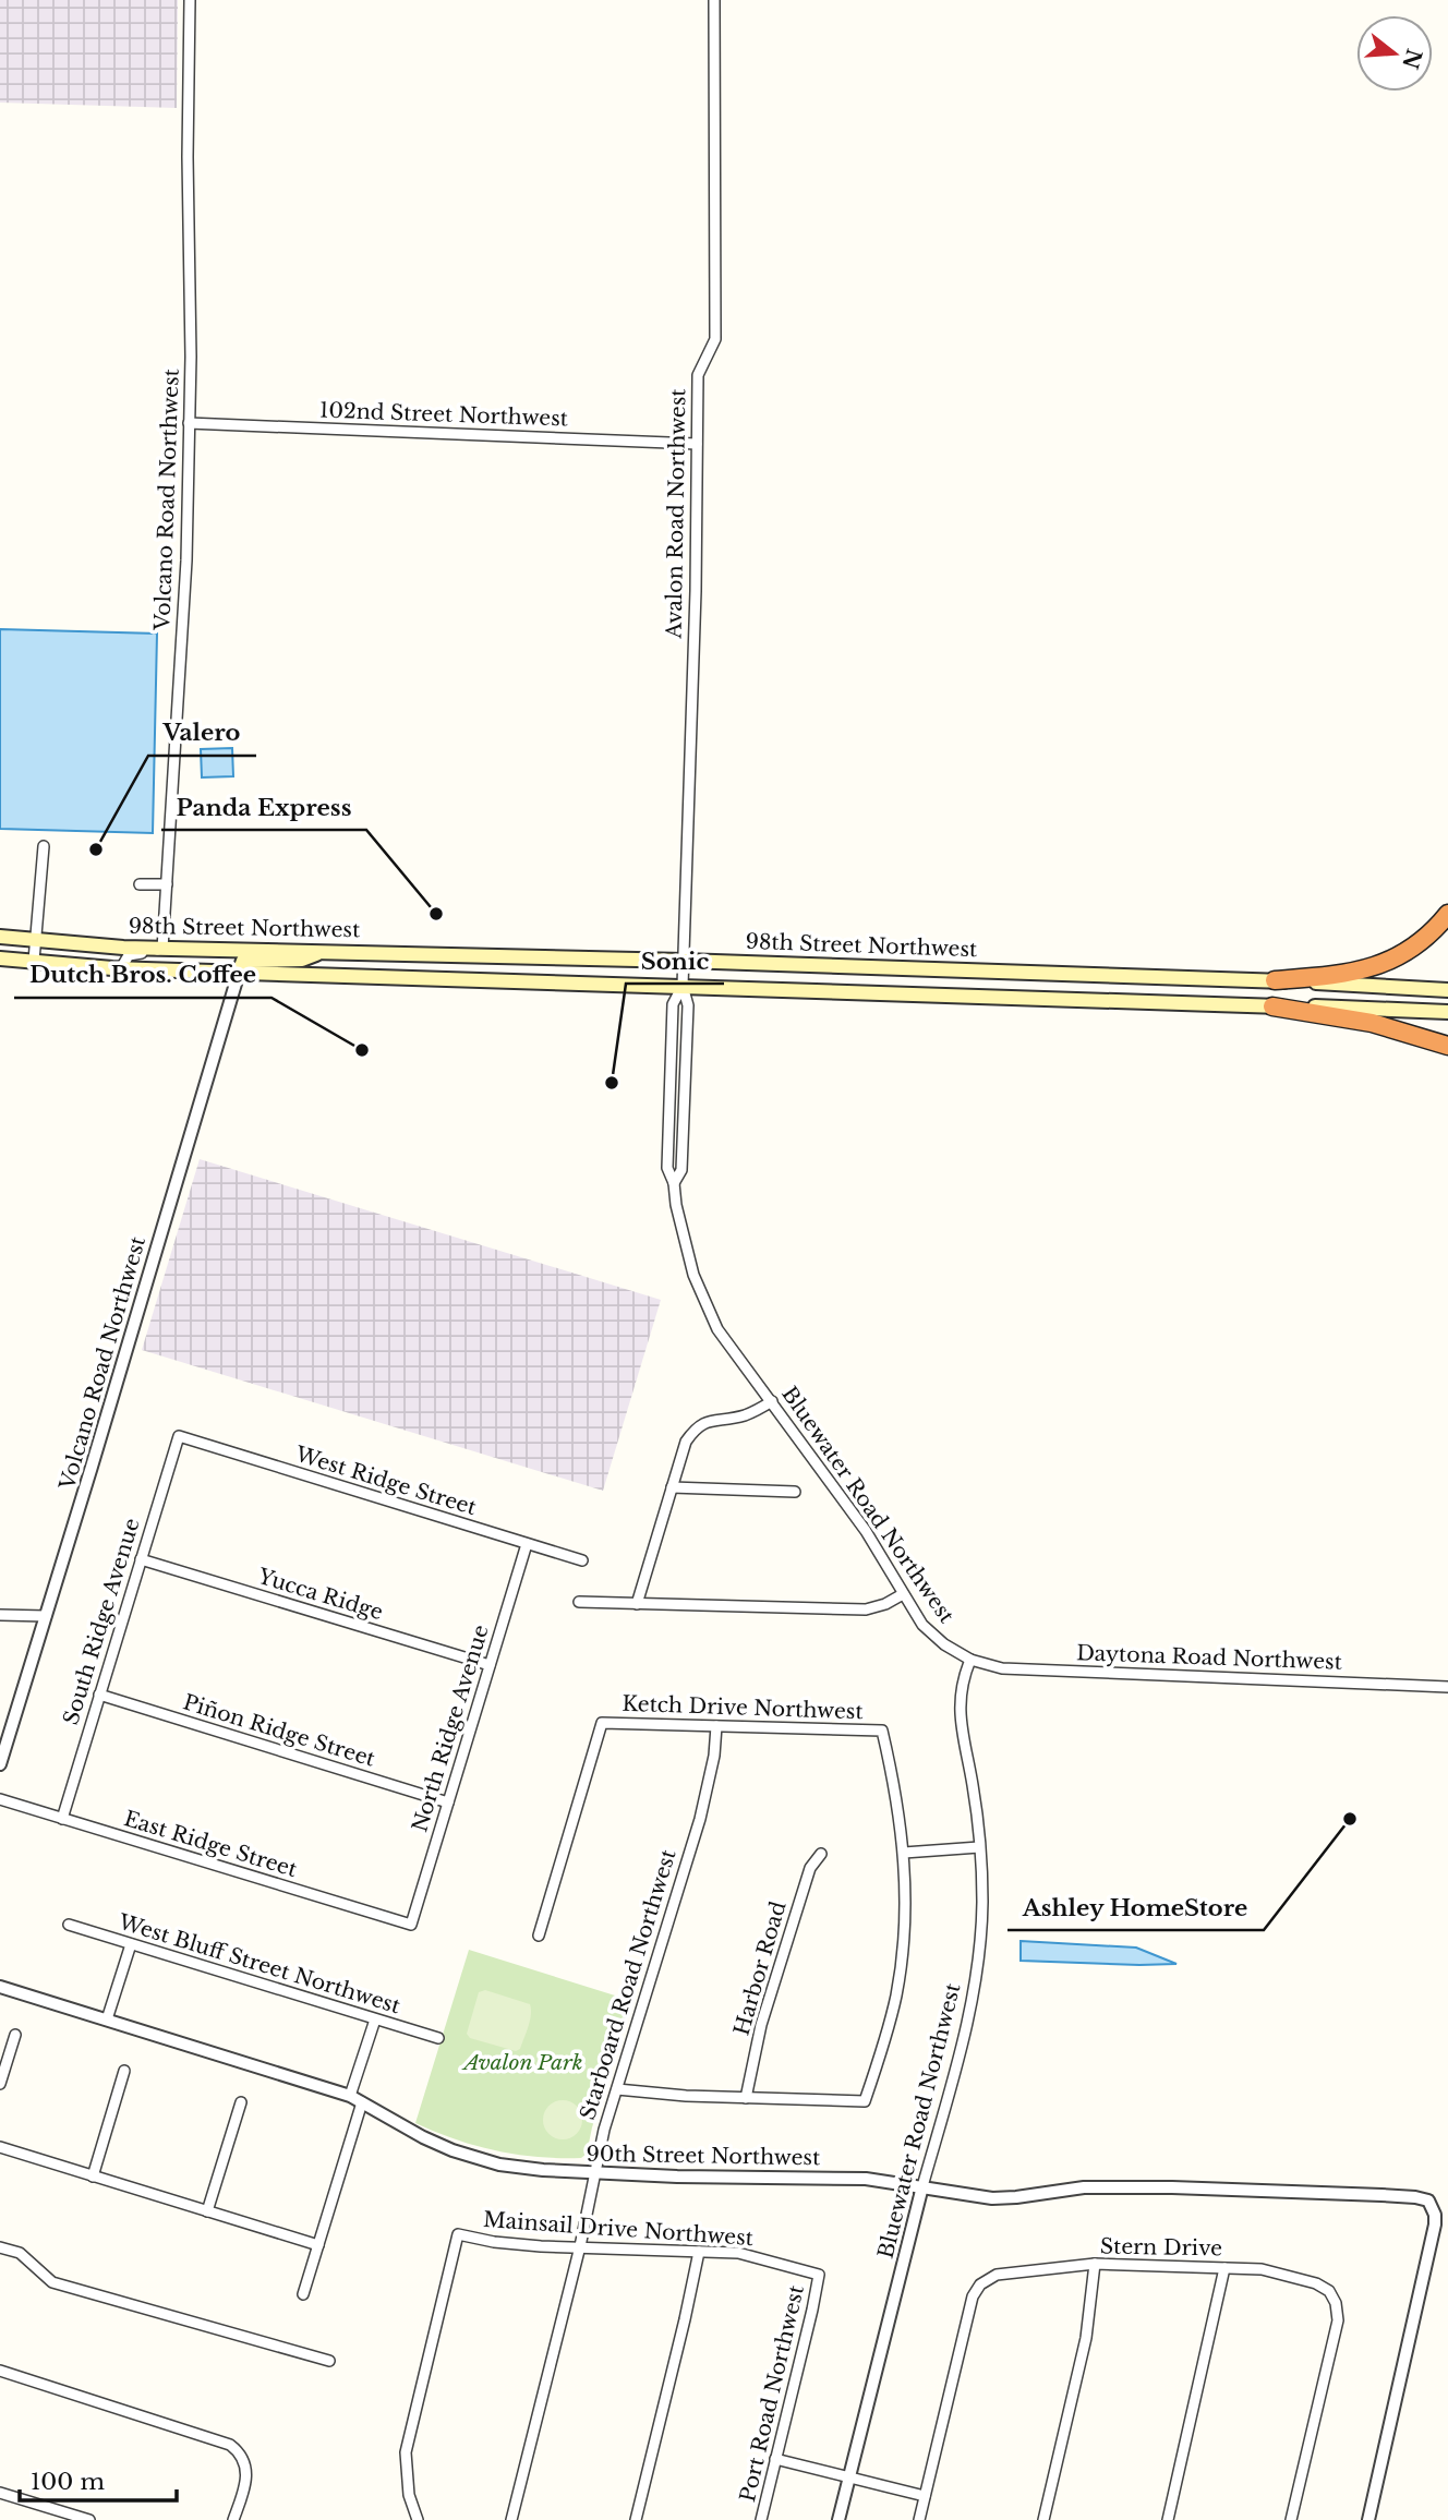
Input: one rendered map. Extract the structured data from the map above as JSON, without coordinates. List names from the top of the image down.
{
  "streets": {
    "main road": ["98th Street Northwest"],
    "street": [
      "102nd Street Northwest",
      "Volcano Road Northwest",
      "Avalon Road Northwest",
      "West Ridge Street",
      "Bluewater Road Northwest",
      "Yucca Ridge",
      "South Ridge Avenue",
      "Daytona Road Northwest",
      "Ketch Drive Northwest",
      "North Ridge Avenue",
      "Piñon Ridge Street",
      "East Ridge Street",
      "West Bluff Street Northwest",
      "Harbor Road",
      "Starboard Road Northwest",
      "90th Street Northwest",
      "Mainsail Drive Northwest",
      "Stern Drive",
      "Port Road Northwest"
    ]
  },
  "crossings": [
    ["102nd Street Northwest", "Volcano Road Northwest"],
    ["102nd Street Northwest", "Avalon Road Northwest"],
    ["Volcano Road Northwest", "98th Street Northwest"],
    ["Avalon Road Northwest", "98th Street Northwest"],
    ["Avalon Road Northwest", "Bluewater Road Northwest"],
    ["98th Street Northwest", "Bluewater Road Northwest"],
    ["West Ridge Street", "South Ridge Avenue"],
    ["West Ridge Street", "North Ridge Avenue"],
    ["Bluewater Road Northwest", "Daytona Road Northwest"],
    ["Bluewater Road Northwest", "90th Street Northwest"],
    ["Yucca Ridge", "South Ridge Avenue"],
    ["Yucca Ridge", "North Ridge Avenue"],
    ["South Ridge Avenue", "Piñon Ridge Street"],
    ["South Ridge Avenue", "East Ridge Street"],
    ["Ketch Drive Northwest", "Starboard Road Northwest"],
    ["North Ridge Avenue", "Piñon Ridge Street"],
    ["North Ridge Avenue", "East Ridge Street"],
    ["Starboard Road Northwest", "90th Street Northwest"],
    ["Starboard Road Northwest", "Mainsail Drive Northwest"],
    ["Mainsail Drive Northwest", "Port Road Northwest"]
  ],
  "parks": ["Avalon Park"],
  "places": [
    "Valero",
    "Panda Express",
    "Dutch Bros. Coffee",
    "Sonic",
    "Ashley HomeStore"
  ],
  "scale_bar": "100 m",
  "north": "right"
}
